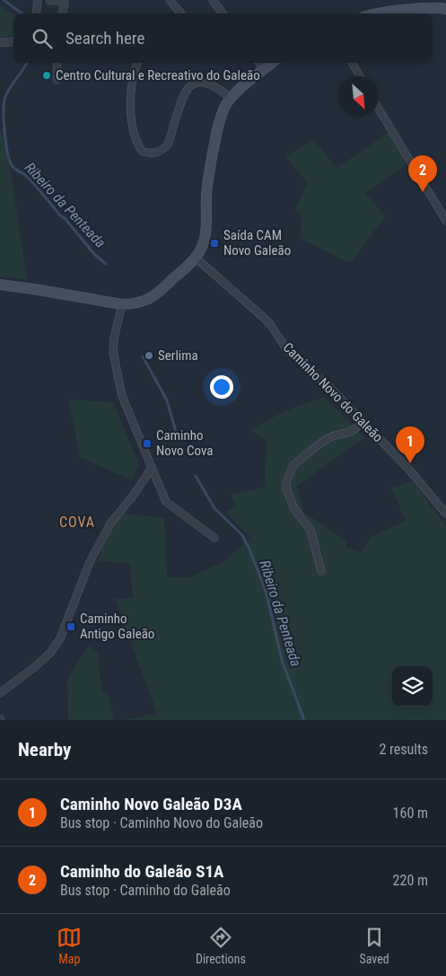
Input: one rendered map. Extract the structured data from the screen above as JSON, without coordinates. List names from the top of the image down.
{
  "streets": {
    "street": ["Caminho Novo do Galeão"]
  },
  "districts": ["COVA"],
  "water": ["Ribeiro da Penteada"],
  "places": {
    "other": ["Centro Cultural e Recreativo do Galeão", "Serlima"],
    "transit": ["Saída CAM Novo Galeão", "Caminho Novo Cova", "Caminho Antigo Galeão"]
  },
  "north": "bottom right",
  "page": {
    "search": "Search here",
    "pins": ["2", "1"],
    "heading": ["Nearby", "2 results"],
    "list": [
      {
        "mark": "1",
        "name": "Caminho Novo Galeão D3A",
        "note": "Bus stop · Caminho Novo do Galeão",
        "value": "160 m"
      },
      {
        "mark": "2",
        "name": "Caminho do Galeão S1A",
        "note": "Bus stop · Caminho do Galeão",
        "value": "220 m"
      }
    ],
    "nav": ["Map", "Directions", "Saved"]
  }
}
